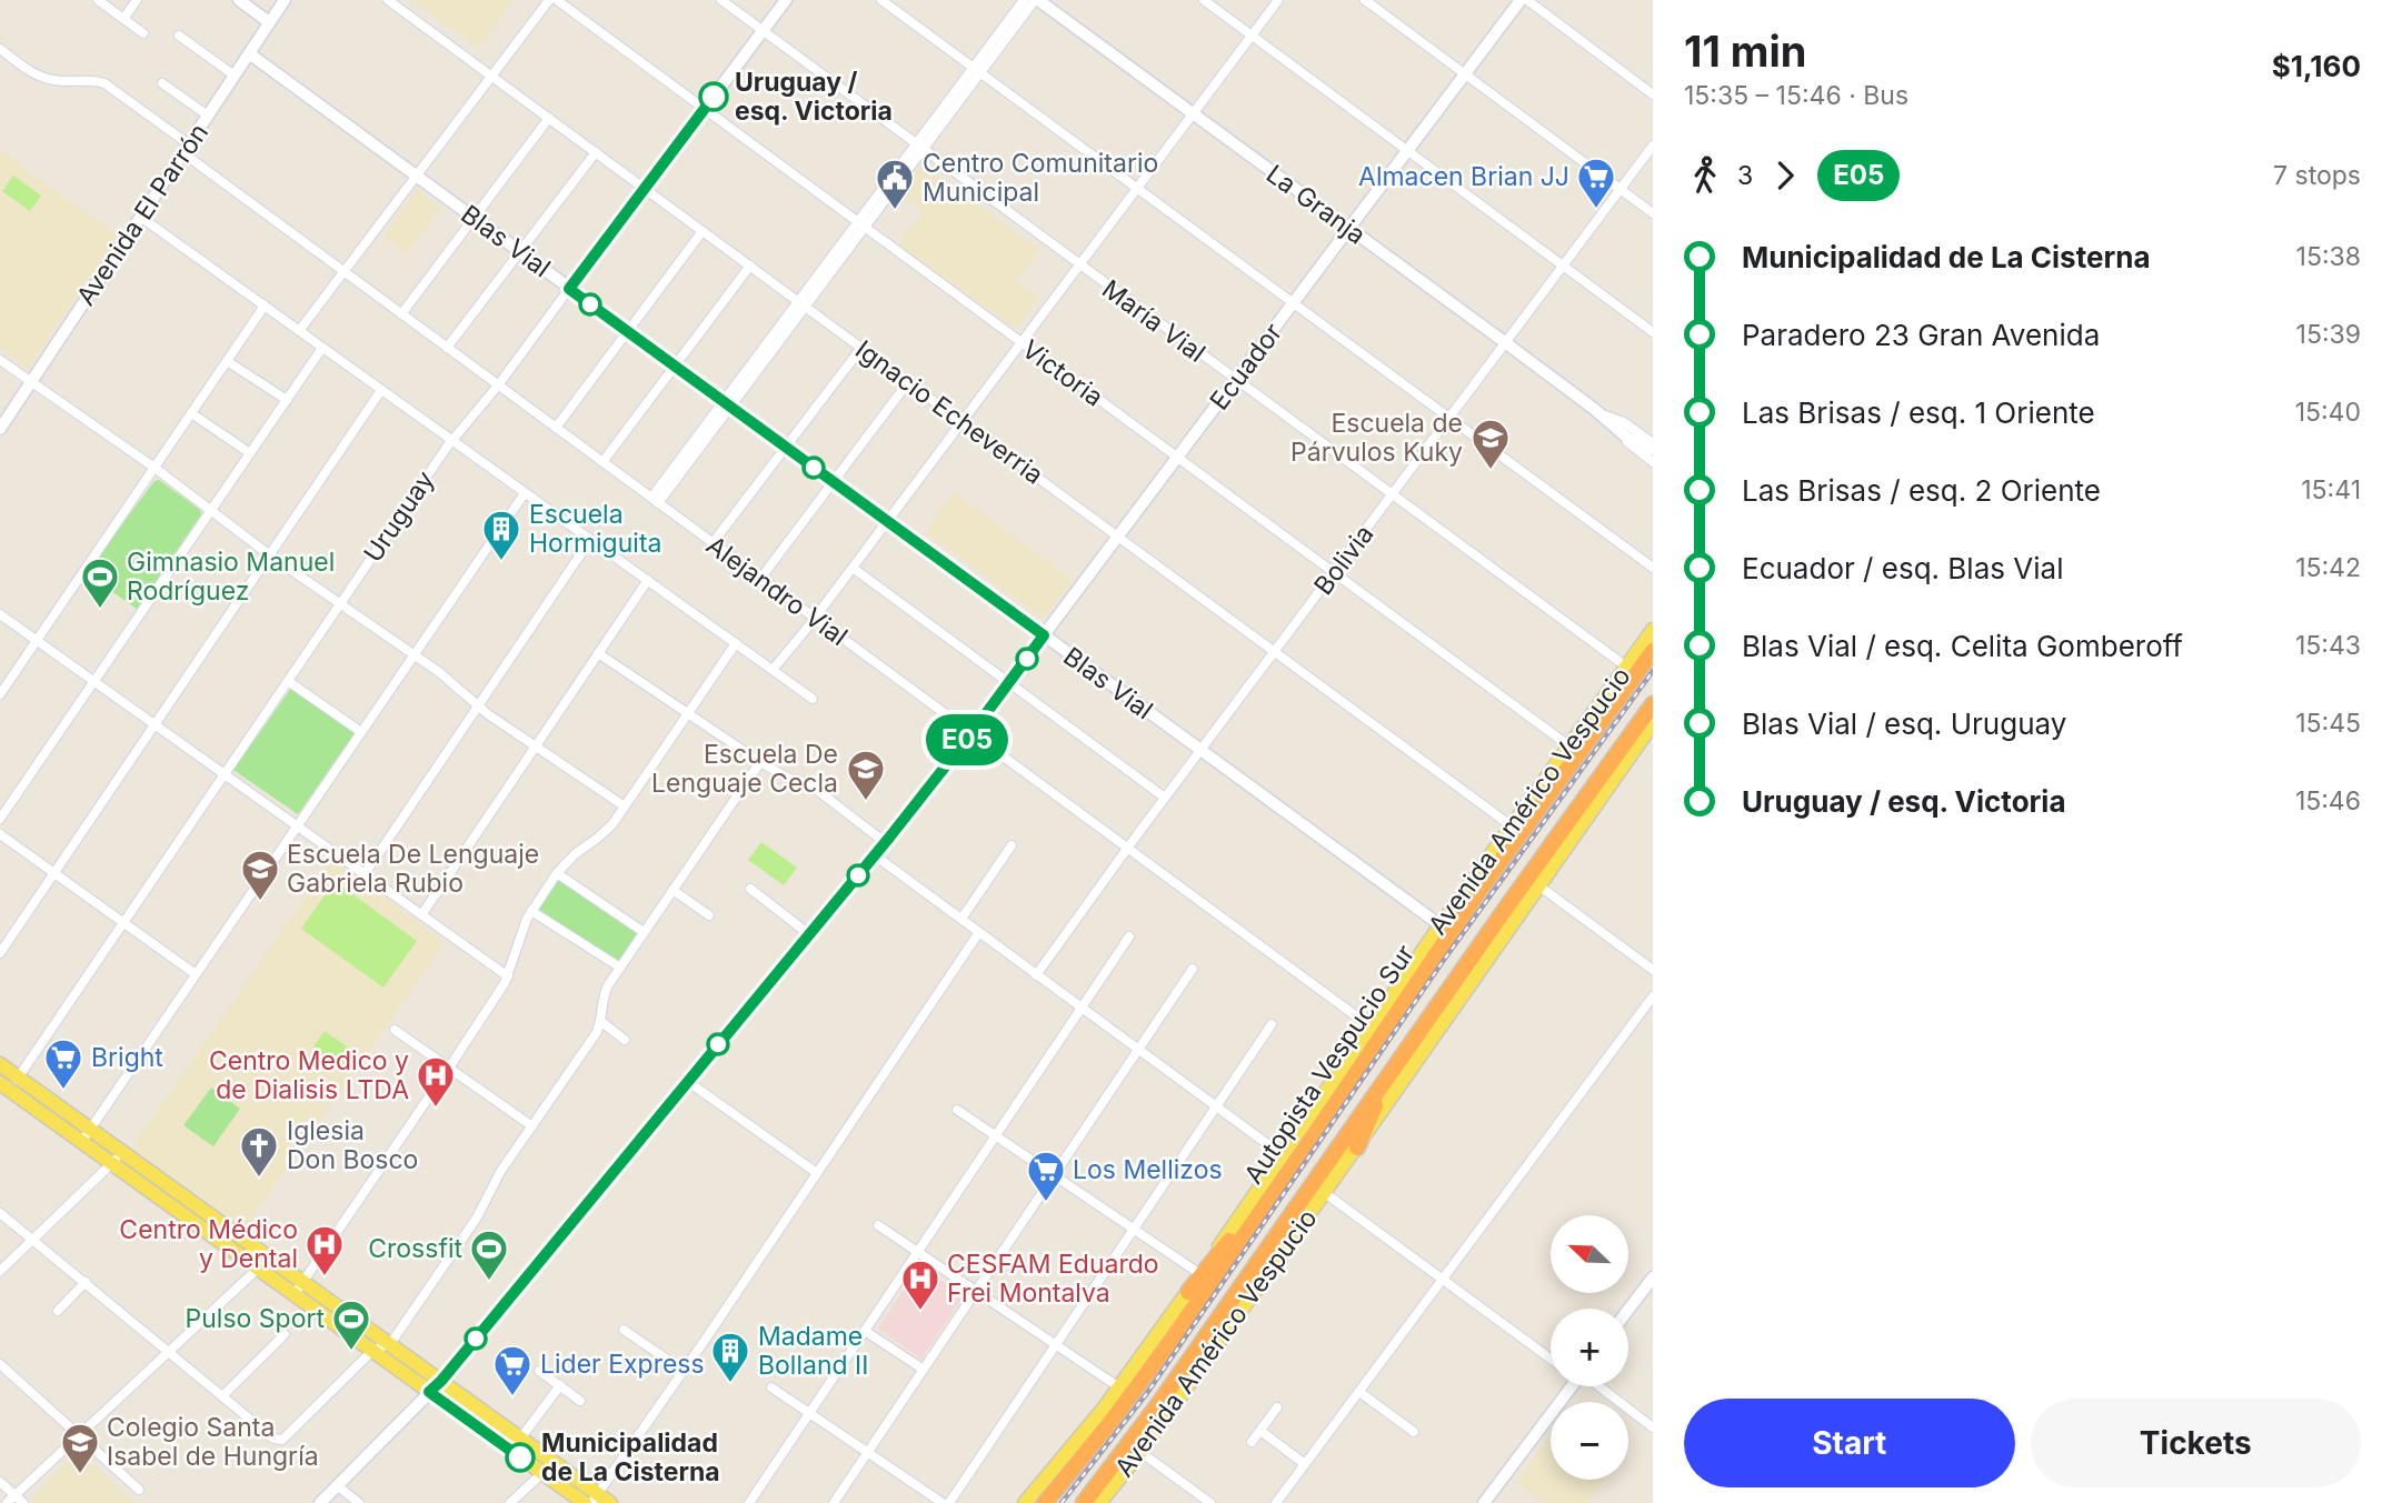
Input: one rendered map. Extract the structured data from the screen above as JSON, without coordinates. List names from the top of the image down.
{
  "streets": {
    "highway": ["Autopista Vespucio Sur"],
    "main road": ["Avenida Américo Vespucio"],
    "street": [
      "La Granja",
      "Avenida El Parrón",
      "Blas Vial",
      "María Vial",
      "Ecuador",
      "Victoria",
      "Ignacio Echeverria",
      "Uruguay",
      "Bolivia",
      "Alejandro Vial"
    ]
  },
  "crossings": [
    ["La Granja", "Ecuador"],
    ["La Granja", "Bolivia"],
    ["Avenida El Parrón", "Blas Vial"],
    ["Avenida El Parrón", "Alejandro Vial"],
    ["Blas Vial", "Ecuador"],
    ["Blas Vial", "Uruguay"],
    ["Blas Vial", "Bolivia"],
    ["Blas Vial", "Avenida Américo Vespucio"],
    ["María Vial", "Ecuador"],
    ["María Vial", "Uruguay"],
    ["María Vial", "Bolivia"],
    ["María Vial", "Avenida Américo Vespucio"],
    ["Ecuador", "Victoria"],
    ["Ecuador", "Ignacio Echeverria"],
    ["Ecuador", "Alejandro Vial"],
    ["Victoria", "Uruguay"],
    ["Victoria", "Bolivia"],
    ["Victoria", "Avenida Américo Vespucio"],
    ["Ignacio Echeverria", "Uruguay"],
    ["Ignacio Echeverria", "Bolivia"],
    ["Ignacio Echeverria", "Avenida Américo Vespucio"],
    ["Uruguay", "Alejandro Vial"],
    ["Bolivia", "Alejandro Vial"],
    ["Alejandro Vial", "Avenida Américo Vespucio"]
  ],
  "places": {
    "other": ["Uruguay / esq. Victoria", "Municipalidad de La Cisterna"],
    "supermarket": [
      "Almacen Brian JJ",
      "Bright",
      "Los Mellizos",
      "Lider Express"
    ],
    "public building": ["Centro Comunitario Municipal"],
    "school or university": [
      "Escuela de Párvulos Kuky",
      "Escuela De Lenguaje Cecla",
      "Escuela De Lenguaje Gabriela Rubio",
      "Colegio Santa Isabel de Hungría"
    ],
    "building": ["Escuela Hormiguita", "Madame Bolland II"],
    "sports": ["Gimnasio Manuel Rodríguez", "Crossfit", "Pulso Sport"],
    "hospital": ["Centro Medico y de Dialisis LTDA", "Centro Médico y Dental", "CESFAM Eduardo Frei Montalva"],
    "church": ["Iglesia Don Bosco"]
  },
  "lines": ["bus line E05"],
  "north": "top left",
  "page": {
    "on_map": "E05",
    "heading": ["11 min", "15:35 – 15:46 · Bus", "$1,160"],
    "legs": ["3", "E05", "7 stops"],
    "list": [
      {
        "name": "Municipalidad de La Cisterna",
        "value": "15:38"
      },
      {
        "name": "Paradero 23 Gran Avenida",
        "value": "15:39"
      },
      {
        "name": "Las Brisas / esq. 1 Oriente",
        "value": "15:40"
      },
      {
        "name": "Las Brisas / esq. 2 Oriente",
        "value": "15:41"
      },
      {
        "name": "Ecuador / esq. Blas Vial",
        "value": "15:42"
      },
      {
        "name": "Blas Vial / esq. Celita Gomberoff",
        "value": "15:43"
      },
      {
        "name": "Blas Vial / esq. Uruguay",
        "value": "15:45"
      },
      {
        "name": "Uruguay / esq. Victoria",
        "value": "15:46"
      }
    ],
    "map_buttons": ["+", "−"],
    "buttons": ["Start", "Tickets"]
  }
}
